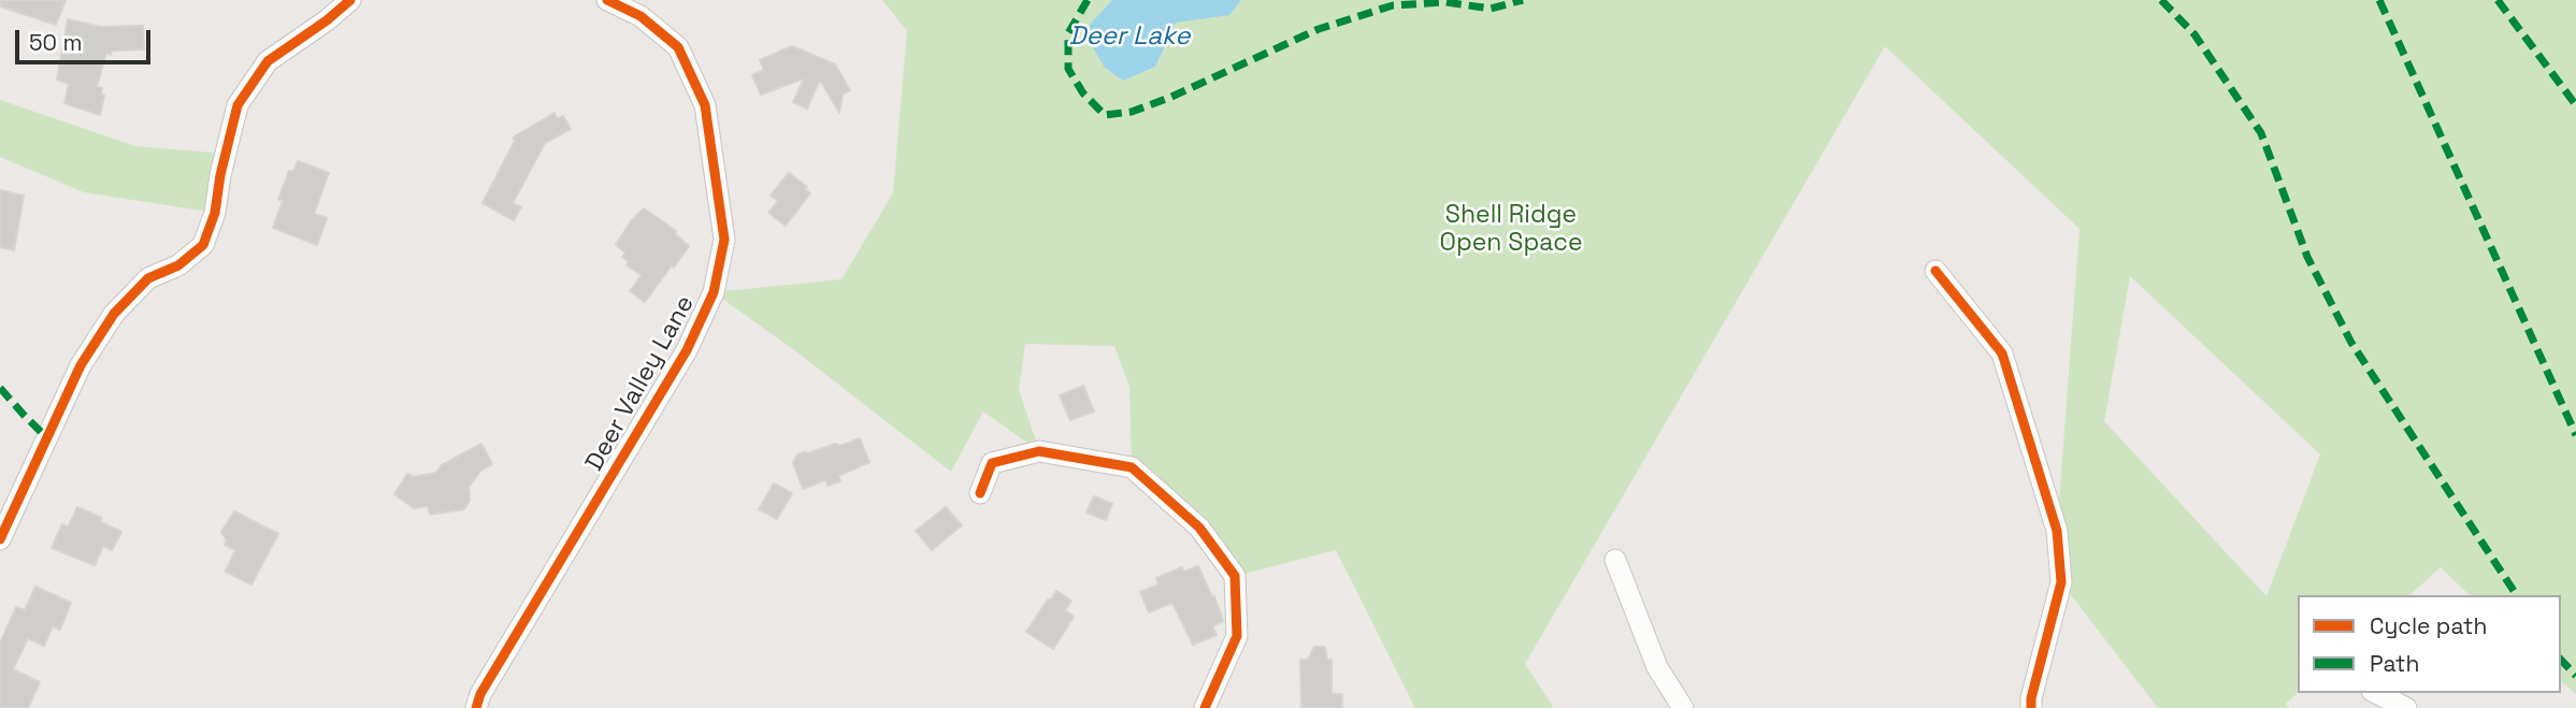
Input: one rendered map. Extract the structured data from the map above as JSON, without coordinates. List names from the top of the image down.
{
  "streets": {
    "street": ["Deer Valley Lane"]
  },
  "water": ["Deer Lake"],
  "parks": ["Shell Ridge Open Space"],
  "legend": ["Cycle path", "Path"],
  "scale_bar": "50 m"
}
